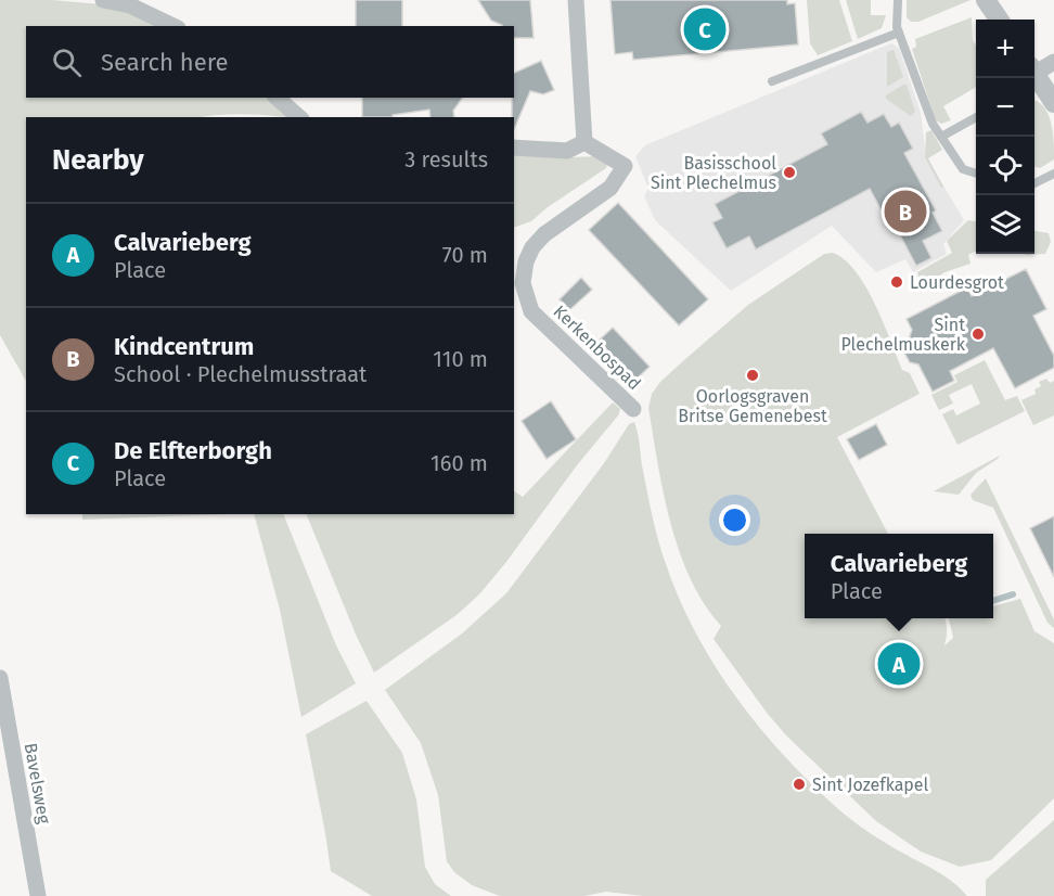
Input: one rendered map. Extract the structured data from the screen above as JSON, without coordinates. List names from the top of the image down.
{
  "streets": {
    "street": ["Kerkenbospad", "Bavelsweg"]
  },
  "places": [
    "Basisschool Sint Plechelmus",
    "Lourdesgrot",
    "Sint Plechelmuskerk",
    "Oorlogsgraven Britse Gemenebest",
    "Sint Jozefkapel"
  ],
  "page": {
    "pins": ["C", "B", "A"],
    "map_buttons": ["+", "−"],
    "search": "Search here",
    "heading": ["Nearby", "3 results"],
    "list": [
      {
        "mark": "A",
        "name": "Calvarieberg",
        "note": "Place",
        "value": "70 m"
      },
      {
        "mark": "B",
        "name": "Kindcentrum",
        "note": "School · Plechelmusstraat",
        "value": "110 m"
      },
      {
        "mark": "C",
        "name": "De Elfterborgh",
        "note": "Place",
        "value": "160 m"
      }
    ],
    "popup": ["Calvarieberg", "Place"]
  }
}
